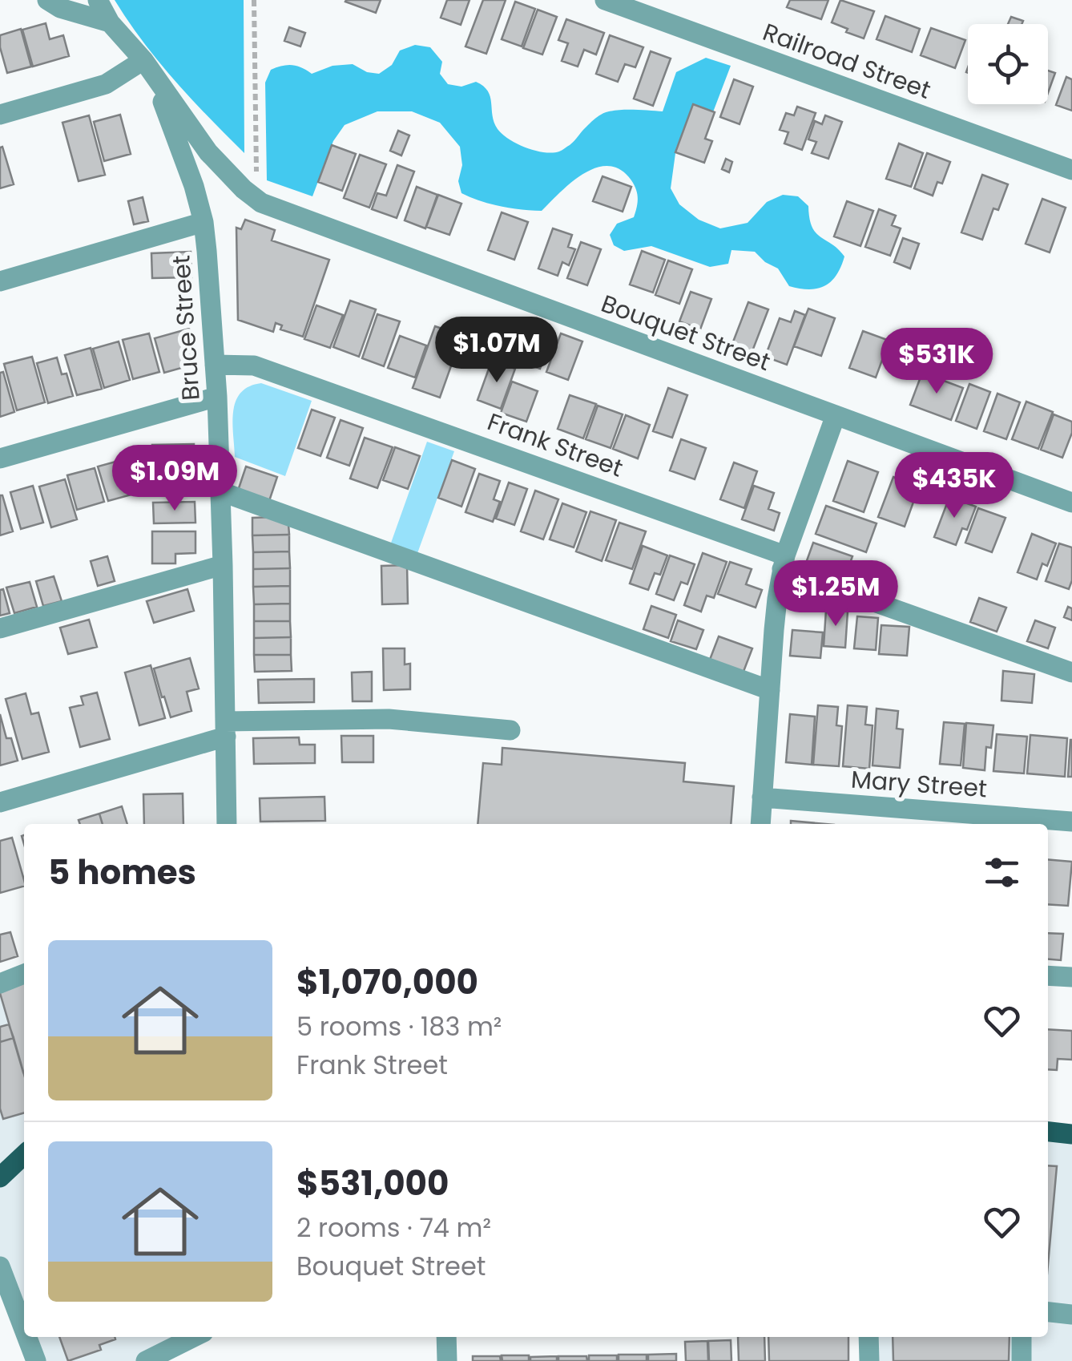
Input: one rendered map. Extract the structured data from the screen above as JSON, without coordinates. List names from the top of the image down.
{
  "streets": {
    "street": [
      "Railroad Street",
      "Bruce Street",
      "Bouquet Street",
      "Frank Street",
      "Mary Street"
    ]
  },
  "crossings": [
    ["Bruce Street", "Bouquet Street"],
    ["Bruce Street", "Frank Street"]
  ],
  "page": {
    "price": [
      "$1.07M",
      "$531K",
      "$1.09M",
      "$435K",
      "$1.25M"
    ],
    "heading": "5 homes",
    "list": [
      {
        "name": "$1,070,000",
        "note": "5 rooms · 183 m² · Frank Street"
      },
      {
        "name": "$531,000",
        "note": "2 rooms · 74 m² · Bouquet Street"
      }
    ]
  }
}
